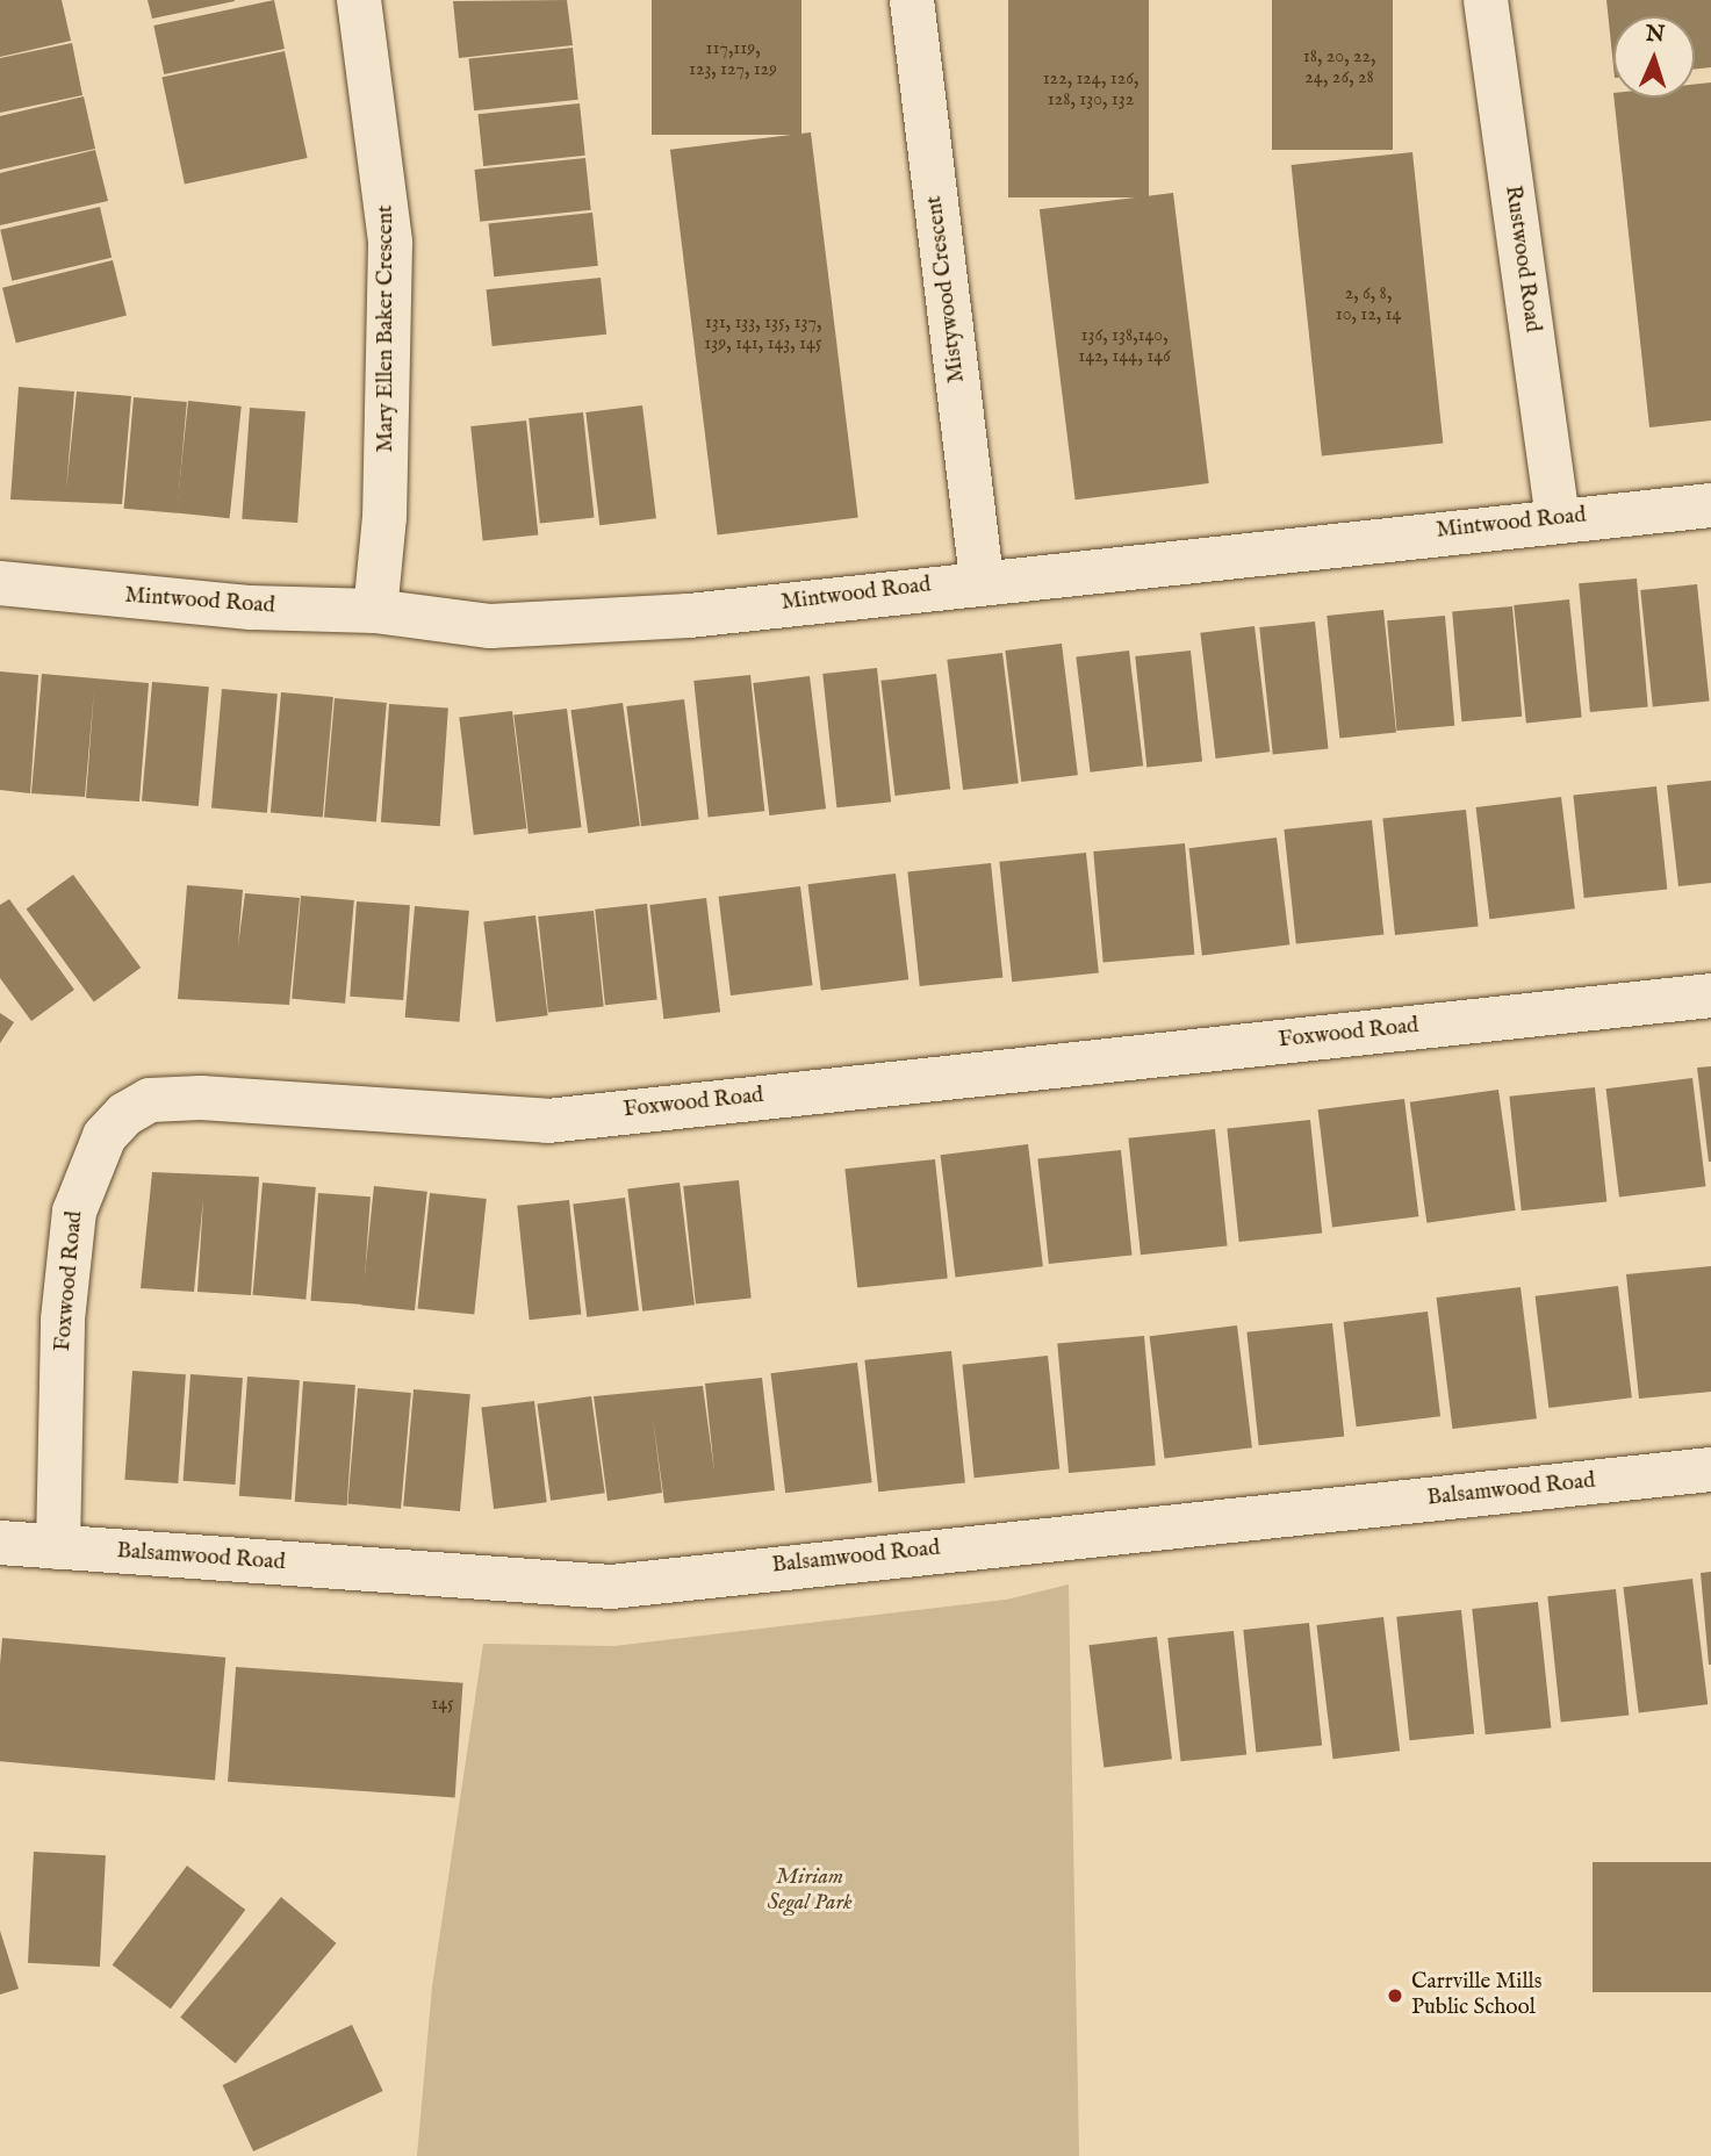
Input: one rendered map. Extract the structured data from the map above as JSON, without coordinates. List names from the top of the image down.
{
  "streets": {
    "street": [
      "Rustwood Road",
      "Mistywood Crescent",
      "Mary Ellen Baker Crescent",
      "Mintwood Road",
      "Foxwood Road",
      "Balsamwood Road"
    ]
  },
  "crossings": [
    ["Rustwood Road", "Mintwood Road"],
    ["Mistywood Crescent", "Mintwood Road"],
    ["Mary Ellen Baker Crescent", "Mintwood Road"],
    ["Foxwood Road", "Balsamwood Road"]
  ],
  "parks": ["Miriam Segal Park"],
  "places": ["Carrville Mills Public School"],
  "house_numbers": [
    "117,119, 123, 127, 129",
    "18, 20, 22, 24, 26, 28",
    "122, 124, 126, 128, 130, 132",
    "2, 6, 8, 10, 12, 14",
    "131, 133, 135, 137, 139, 141, 143, 145",
    "136, 138,140, 142, 144, 146",
    "145"
  ],
  "north": "top"
}
